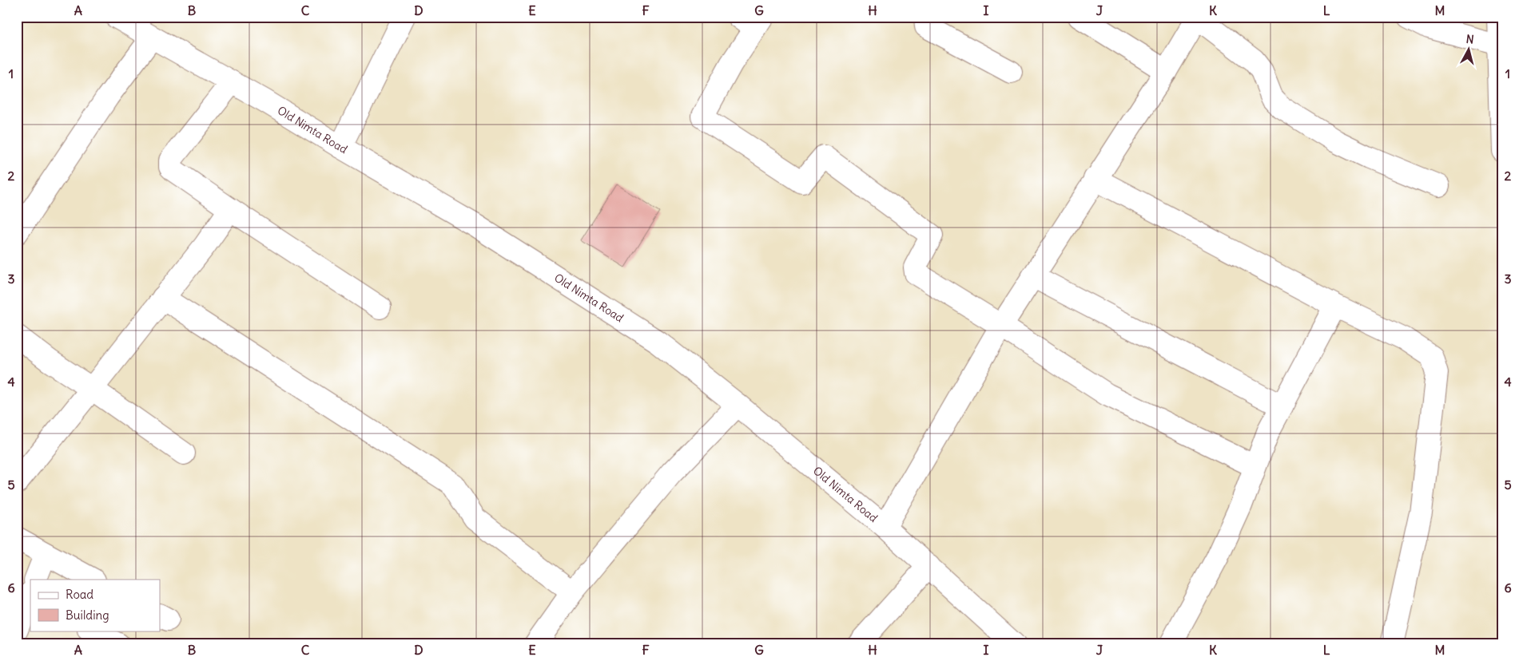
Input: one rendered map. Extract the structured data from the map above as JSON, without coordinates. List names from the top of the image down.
{
  "streets": {
    "street": ["Old Nimta Road"]
  },
  "legend": ["Road", "Building"],
  "north": "top",
  "grid": {
    "columns": [
      "A",
      "B",
      "C",
      "D",
      "E",
      "F",
      "G",
      "H",
      "I",
      "J",
      "K",
      "L",
      "M"
    ],
    "rows": [
      "1",
      "2",
      "3",
      "4",
      "5",
      "6"
    ]
  }
}
